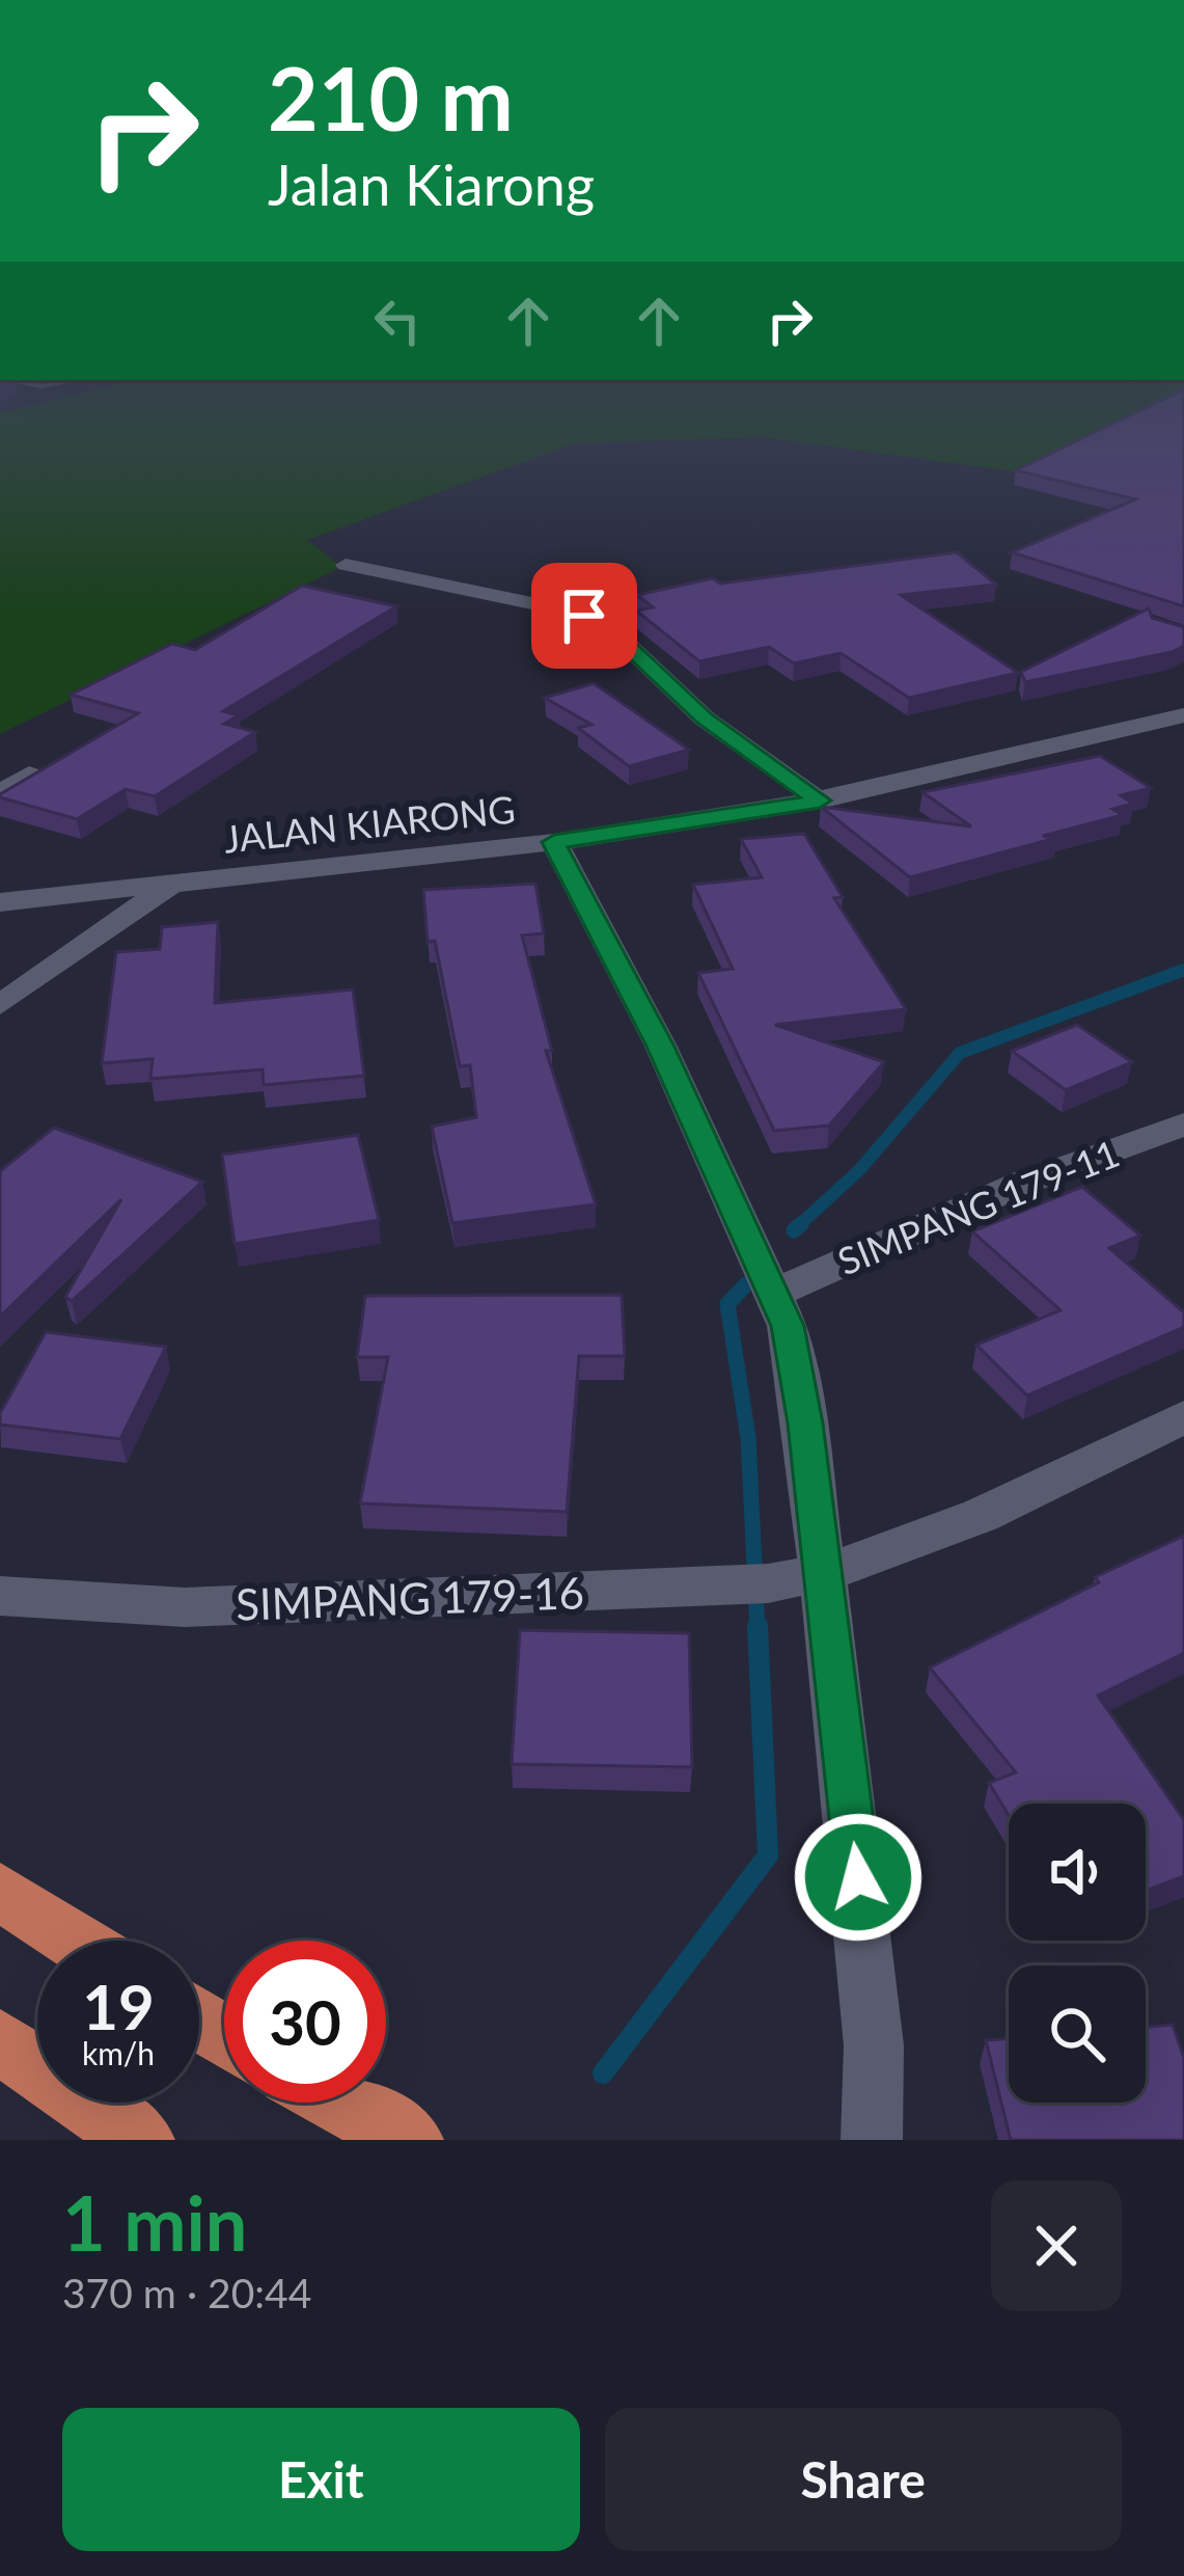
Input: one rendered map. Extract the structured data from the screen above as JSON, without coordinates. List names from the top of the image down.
{
  "streets": {
    "street": ["JALAN KIARONG", "SIMPANG 179-11", "SIMPANG 179-16"]
  },
  "page": {
    "turn": ["210 m", "Jalan Kiarong"],
    "speed": "19 km/h",
    "limit": "30",
    "heading": ["1 min", "370 m · 20:44"],
    "buttons": ["Exit", "Share"]
  }
}
